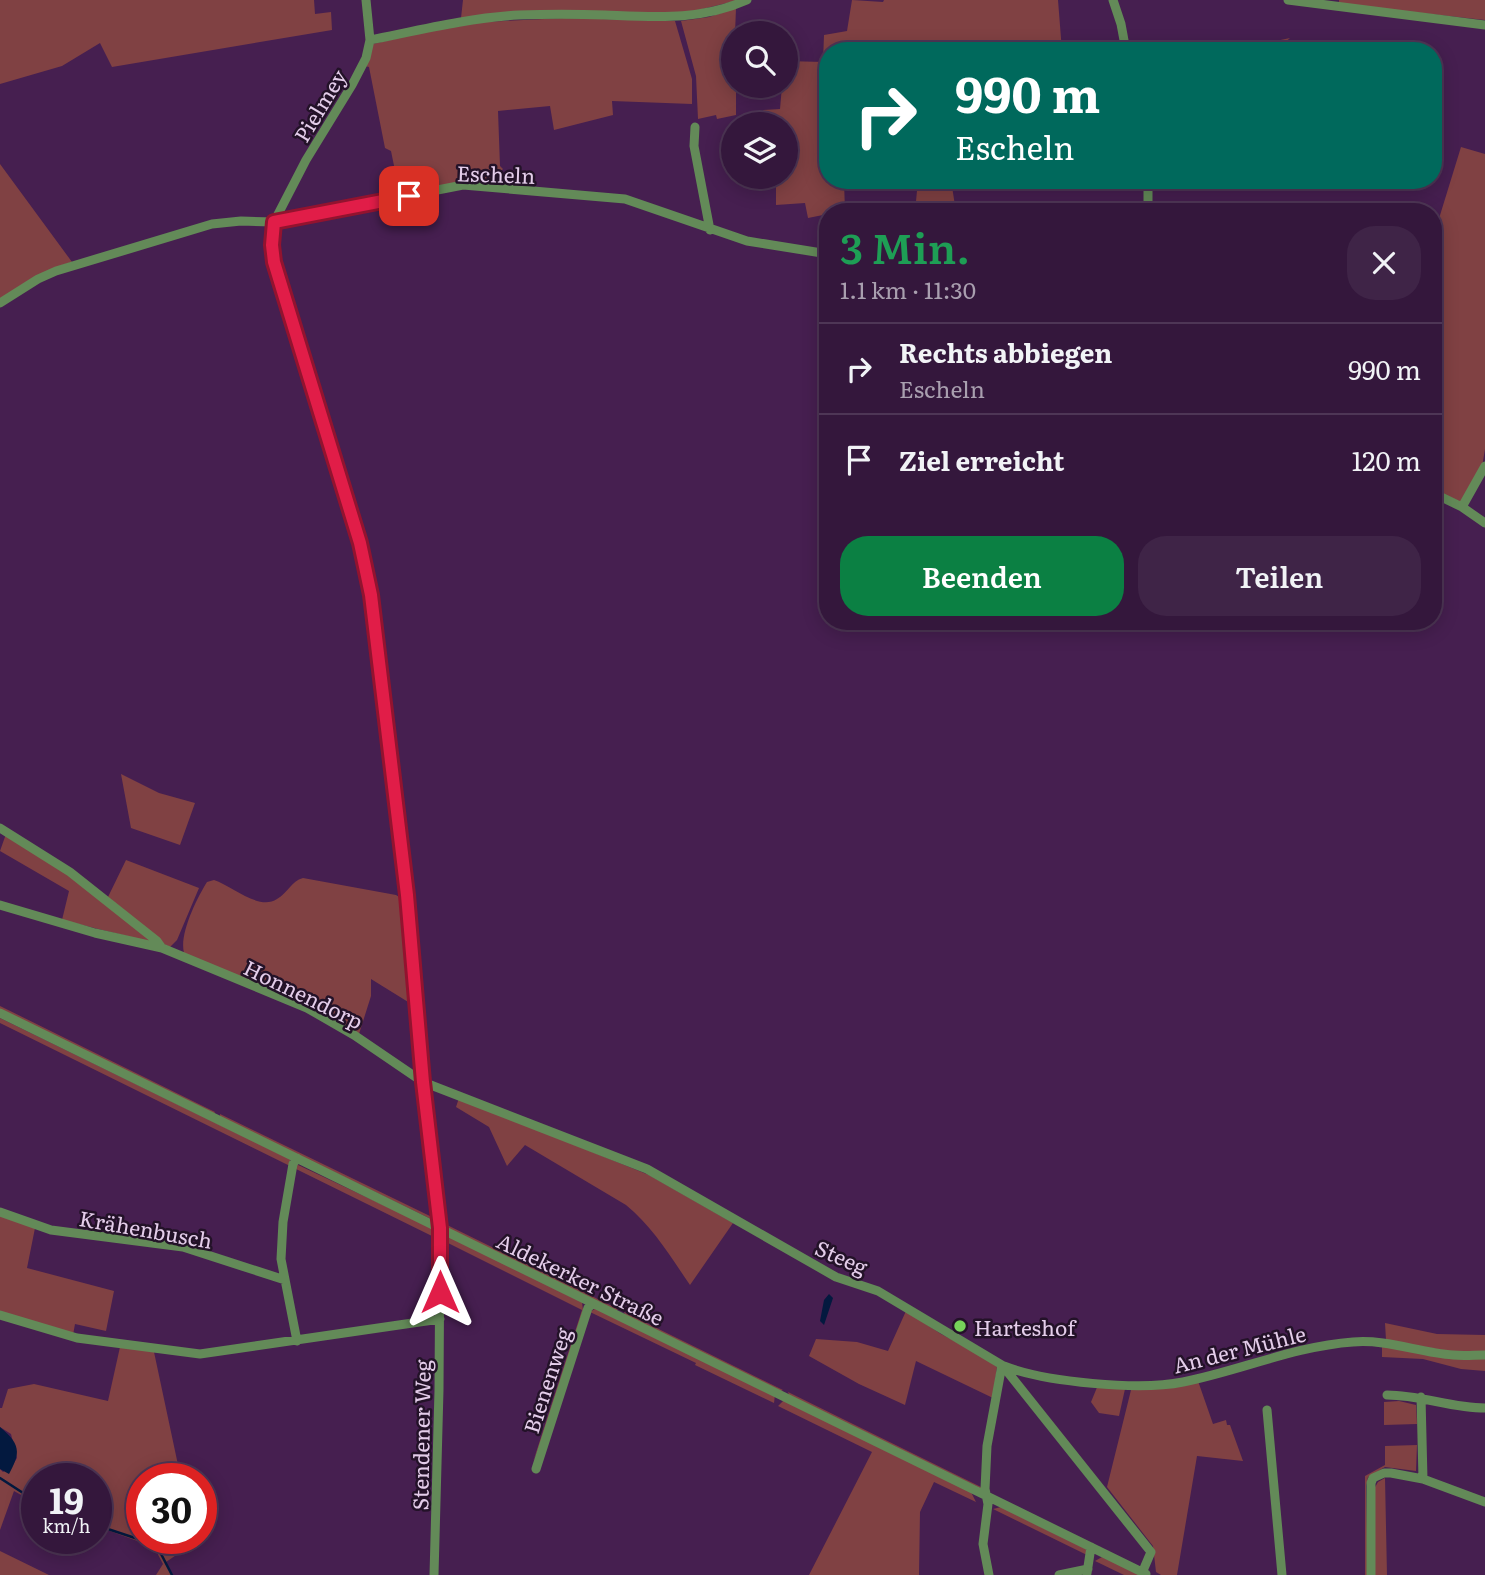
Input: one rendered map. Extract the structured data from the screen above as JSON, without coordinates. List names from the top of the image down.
{
  "streets": {
    "street": [
      "Pielmey",
      "Escheln",
      "Honnendorp",
      "Krähenbusch",
      "Steeg",
      "Aldekerker Straße",
      "An der Mühle",
      "Bienenweg",
      "Stendener Weg"
    ]
  },
  "crossings": [
    ["Pielmey", "Escheln"],
    ["Pielmey", "Stendener Weg"],
    ["Escheln", "Stendener Weg"],
    ["Honnendorp", "Steeg"],
    ["Honnendorp", "Stendener Weg"],
    ["Steeg", "Aldekerker Straße"],
    ["Steeg", "An der Mühle"],
    ["Steeg", "Stendener Weg"],
    ["Aldekerker Straße", "Bienenweg"],
    ["Aldekerker Straße", "Stendener Weg"]
  ],
  "places": ["Harteshof"],
  "page": {
    "turn": ["990 m", "Escheln"],
    "heading": ["3 Min.", "1.1 km · 11:30"],
    "list": [
      {
        "name": "Rechts abbiegen",
        "note": "Escheln",
        "value": "990 m"
      },
      {
        "name": "Ziel erreicht",
        "value": "120 m"
      }
    ],
    "buttons": ["Beenden", "Teilen"],
    "speed": "19 km/h",
    "limit": "30"
  }
}
